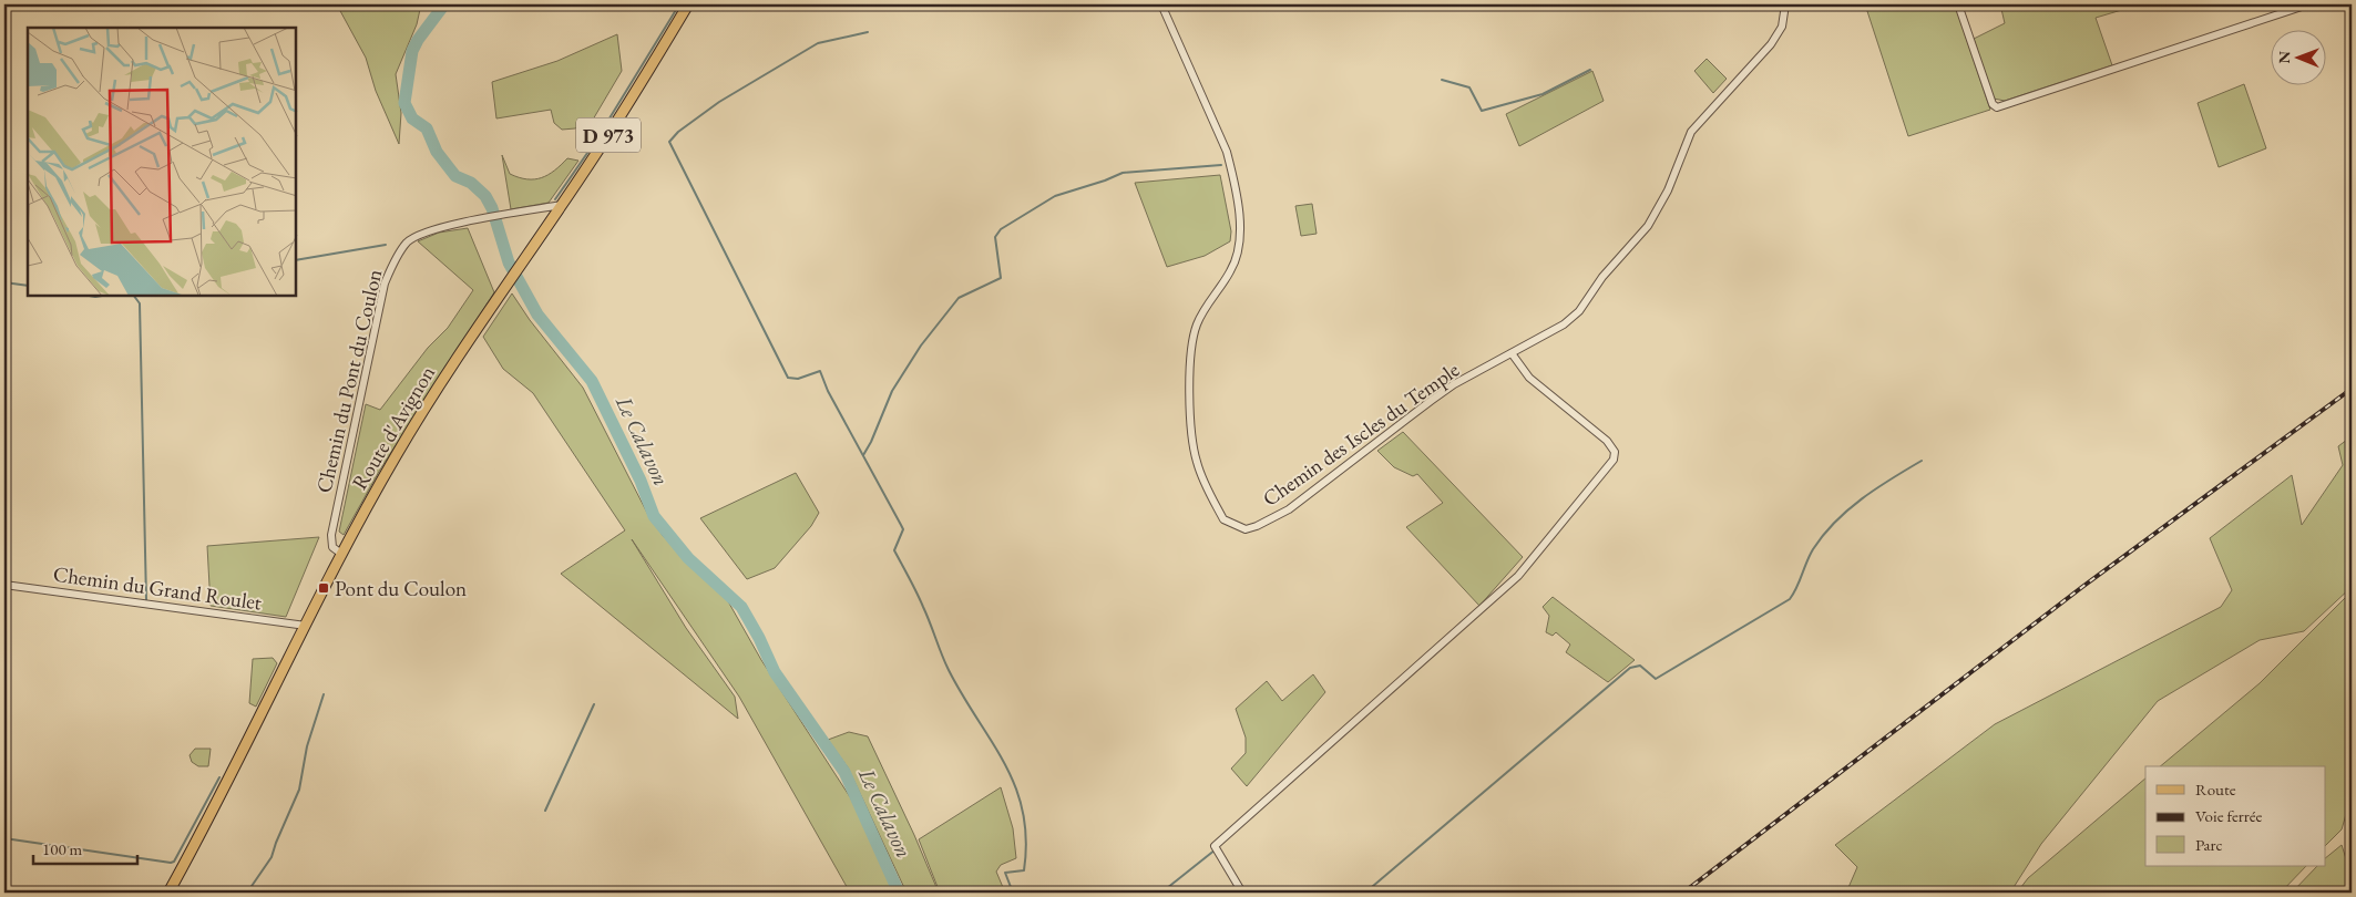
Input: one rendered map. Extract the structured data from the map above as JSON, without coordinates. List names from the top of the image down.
{
  "streets": {
    "main road": ["D 973", "Route d'Avignon"],
    "street": ["Chemin du Pont du Coulon", "Chemin des Iscles du Temple", "Chemin du Grand Roulet"]
  },
  "crossings": [
    ["Chemin du Pont du Coulon", "Route d'Avignon"],
    ["Route d'Avignon", "Chemin du Grand Roulet"]
  ],
  "water": ["Le Calavon"],
  "places": {
    "transit": ["Pont du Coulon"]
  },
  "legend": ["Route", "Voie ferrée", "Parc"],
  "scale_bar": "100 m",
  "north": "left"
}
